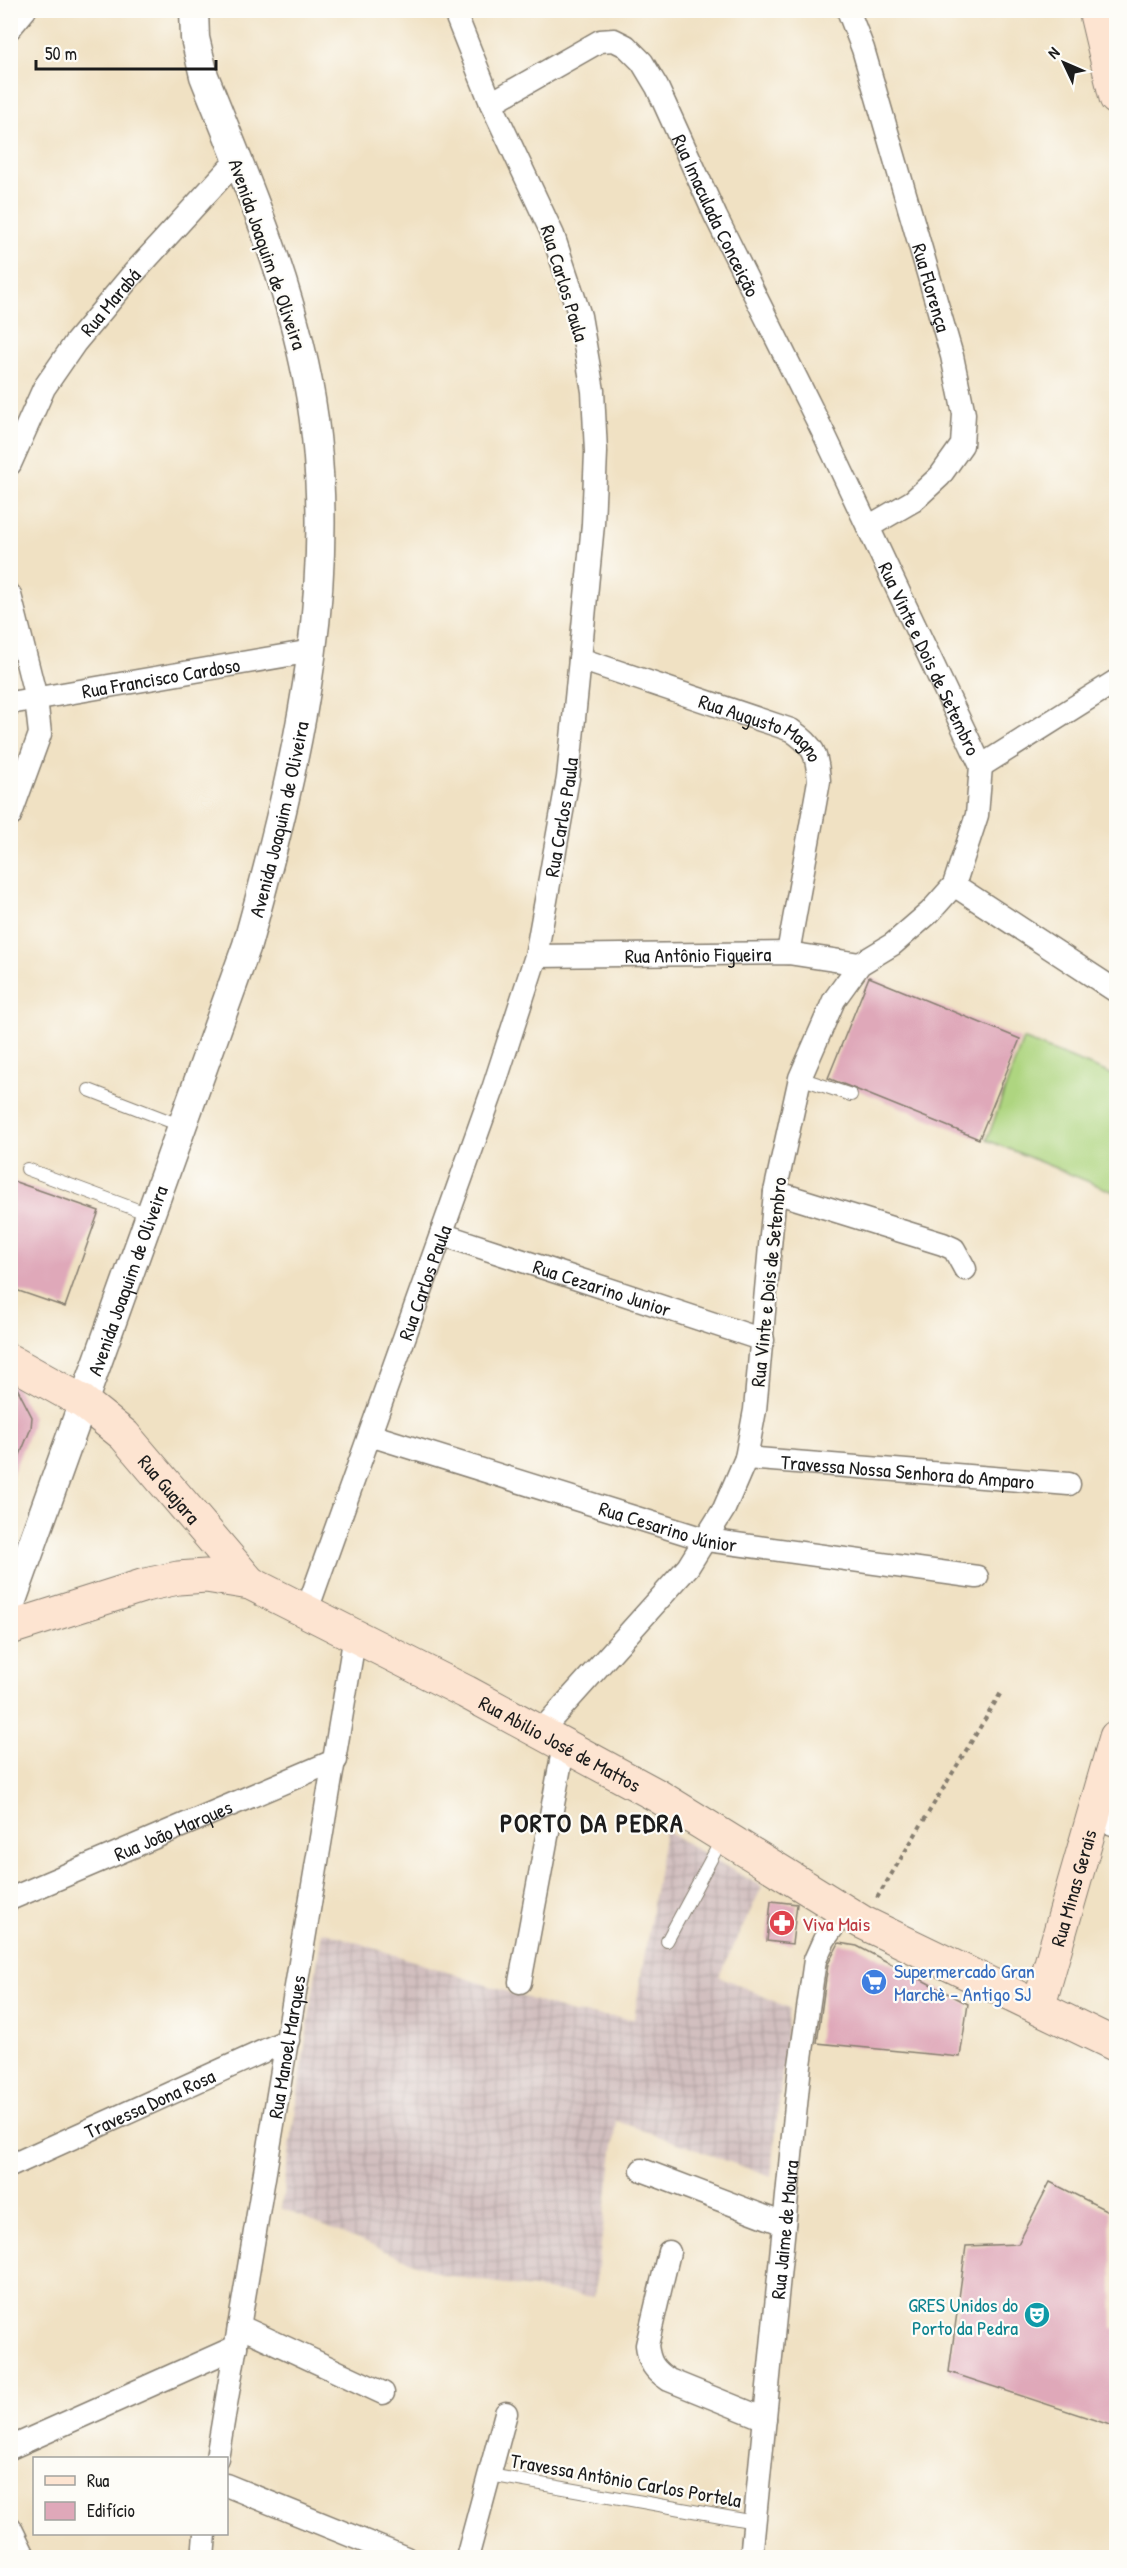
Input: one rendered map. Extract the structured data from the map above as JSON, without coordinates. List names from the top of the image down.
{
  "streets": {
    "main road": ["Rua Guajara", "Rua Abilio José de Mattos", "Rua Minas Gerais"],
    "street": [
      "Rua Imaculada Conceição",
      "Avenida Joaquim de Oliveira",
      "Rua Carlos Paula",
      "Rua Florença",
      "Rua Marabá",
      "Rua Vinte e Dois de Setembro",
      "Rua Francisco Cardoso",
      "Rua Augusto Magno",
      "Rua Antônio Figueira",
      "Rua Cezarino Junior",
      "Travessa Nossa Senhora do Amparo",
      "Rua Cesarino Júnior",
      "Rua João Marques",
      "Rua Manoel Marques",
      "Travessa Dona Rosa",
      "Rua Jaime de Moura"
    ],
    "lane": ["Travessa Antônio Carlos Portela"]
  },
  "crossings": [
    ["Rua Imaculada Conceição", "Rua Carlos Paula"],
    ["Rua Imaculada Conceição", "Rua Florença"],
    ["Rua Imaculada Conceição", "Rua Vinte e Dois de Setembro"],
    ["Avenida Joaquim de Oliveira", "Rua Marabá"],
    ["Avenida Joaquim de Oliveira", "Rua Francisco Cardoso"],
    ["Avenida Joaquim de Oliveira", "Rua Guajara"],
    ["Rua Carlos Paula", "Rua Augusto Magno"],
    ["Rua Carlos Paula", "Rua Antônio Figueira"],
    ["Rua Carlos Paula", "Rua Cezarino Junior"],
    ["Rua Carlos Paula", "Rua Cesarino Júnior"],
    ["Rua Carlos Paula", "Rua Abilio José de Mattos"],
    ["Rua Florença", "Rua Vinte e Dois de Setembro"],
    ["Rua Vinte e Dois de Setembro", "Rua Antônio Figueira"],
    ["Rua Vinte e Dois de Setembro", "Rua Cezarino Junior"],
    ["Rua Vinte e Dois de Setembro", "Travessa Nossa Senhora do Amparo"],
    ["Rua Vinte e Dois de Setembro", "Rua Cesarino Júnior"],
    ["Rua Vinte e Dois de Setembro", "Rua Abilio José de Mattos"],
    ["Rua Augusto Magno", "Rua Antônio Figueira"],
    ["Rua Guajara", "Rua Abilio José de Mattos"],
    ["Rua Abilio José de Mattos", "Rua Minas Gerais"],
    ["Rua Abilio José de Mattos", "Rua Manoel Marques"],
    ["Rua Abilio José de Mattos", "Rua Jaime de Moura"],
    ["Rua João Marques", "Rua Manoel Marques"],
    ["Rua Manoel Marques", "Travessa Dona Rosa"],
    ["Rua Jaime de Moura", "Travessa Antônio Carlos Portela"]
  ],
  "districts": ["PORTO DA PEDRA"],
  "places": {
    "pharmacy": ["Viva Mais"],
    "supermarket": ["Supermercado Gran Marchè - Antigo SJ"],
    "theatre": ["GRES Unidos do Porto da Pedra"]
  },
  "legend": ["Rua", "Edifício"],
  "scale_bar": "50 m",
  "north": "top left"
}
